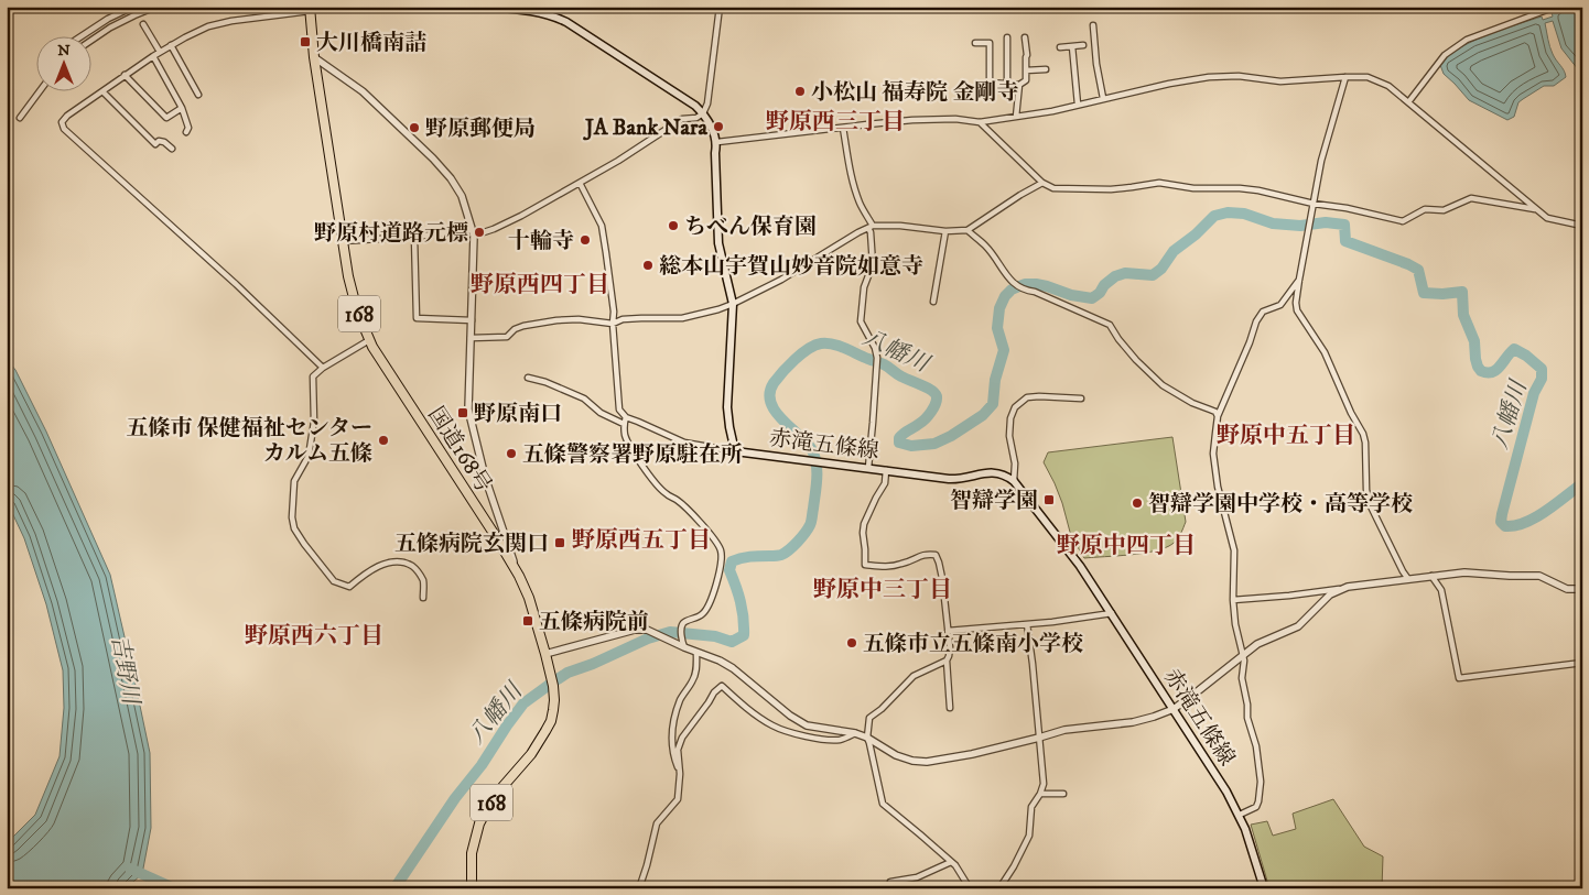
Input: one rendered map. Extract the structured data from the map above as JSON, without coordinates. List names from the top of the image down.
{
  "streets": {
    "highway": ["168", "国道168号"],
    "main road": ["赤滝五條線"]
  },
  "districts": [
    "野原西三丁目",
    "野原西四丁目",
    "野原中五丁目",
    "野原西五丁目",
    "野原中四丁目",
    "野原中三丁目",
    "野原西六丁目"
  ],
  "water": ["八幡川", "吉野川"],
  "places": {
    "transit": [
      "大川橋南詰",
      "野原南口",
      "智辯学園",
      "五條病院玄関口",
      "五條病院前"
    ],
    "other": [
      "小松山 福寿院 金剛寺",
      "JA Bank Nara",
      "野原郵便局",
      "ちべん保育園",
      "野原村道路元標",
      "十輪寺",
      "総本山宇賀山妙音院如意寺",
      "五條市 保健福祉センター カルム五條",
      "五條警察署野原駐在所",
      "智辯学園中学校・高等学校",
      "五條市立五條南小学校"
    ]
  },
  "north": "top"
}
